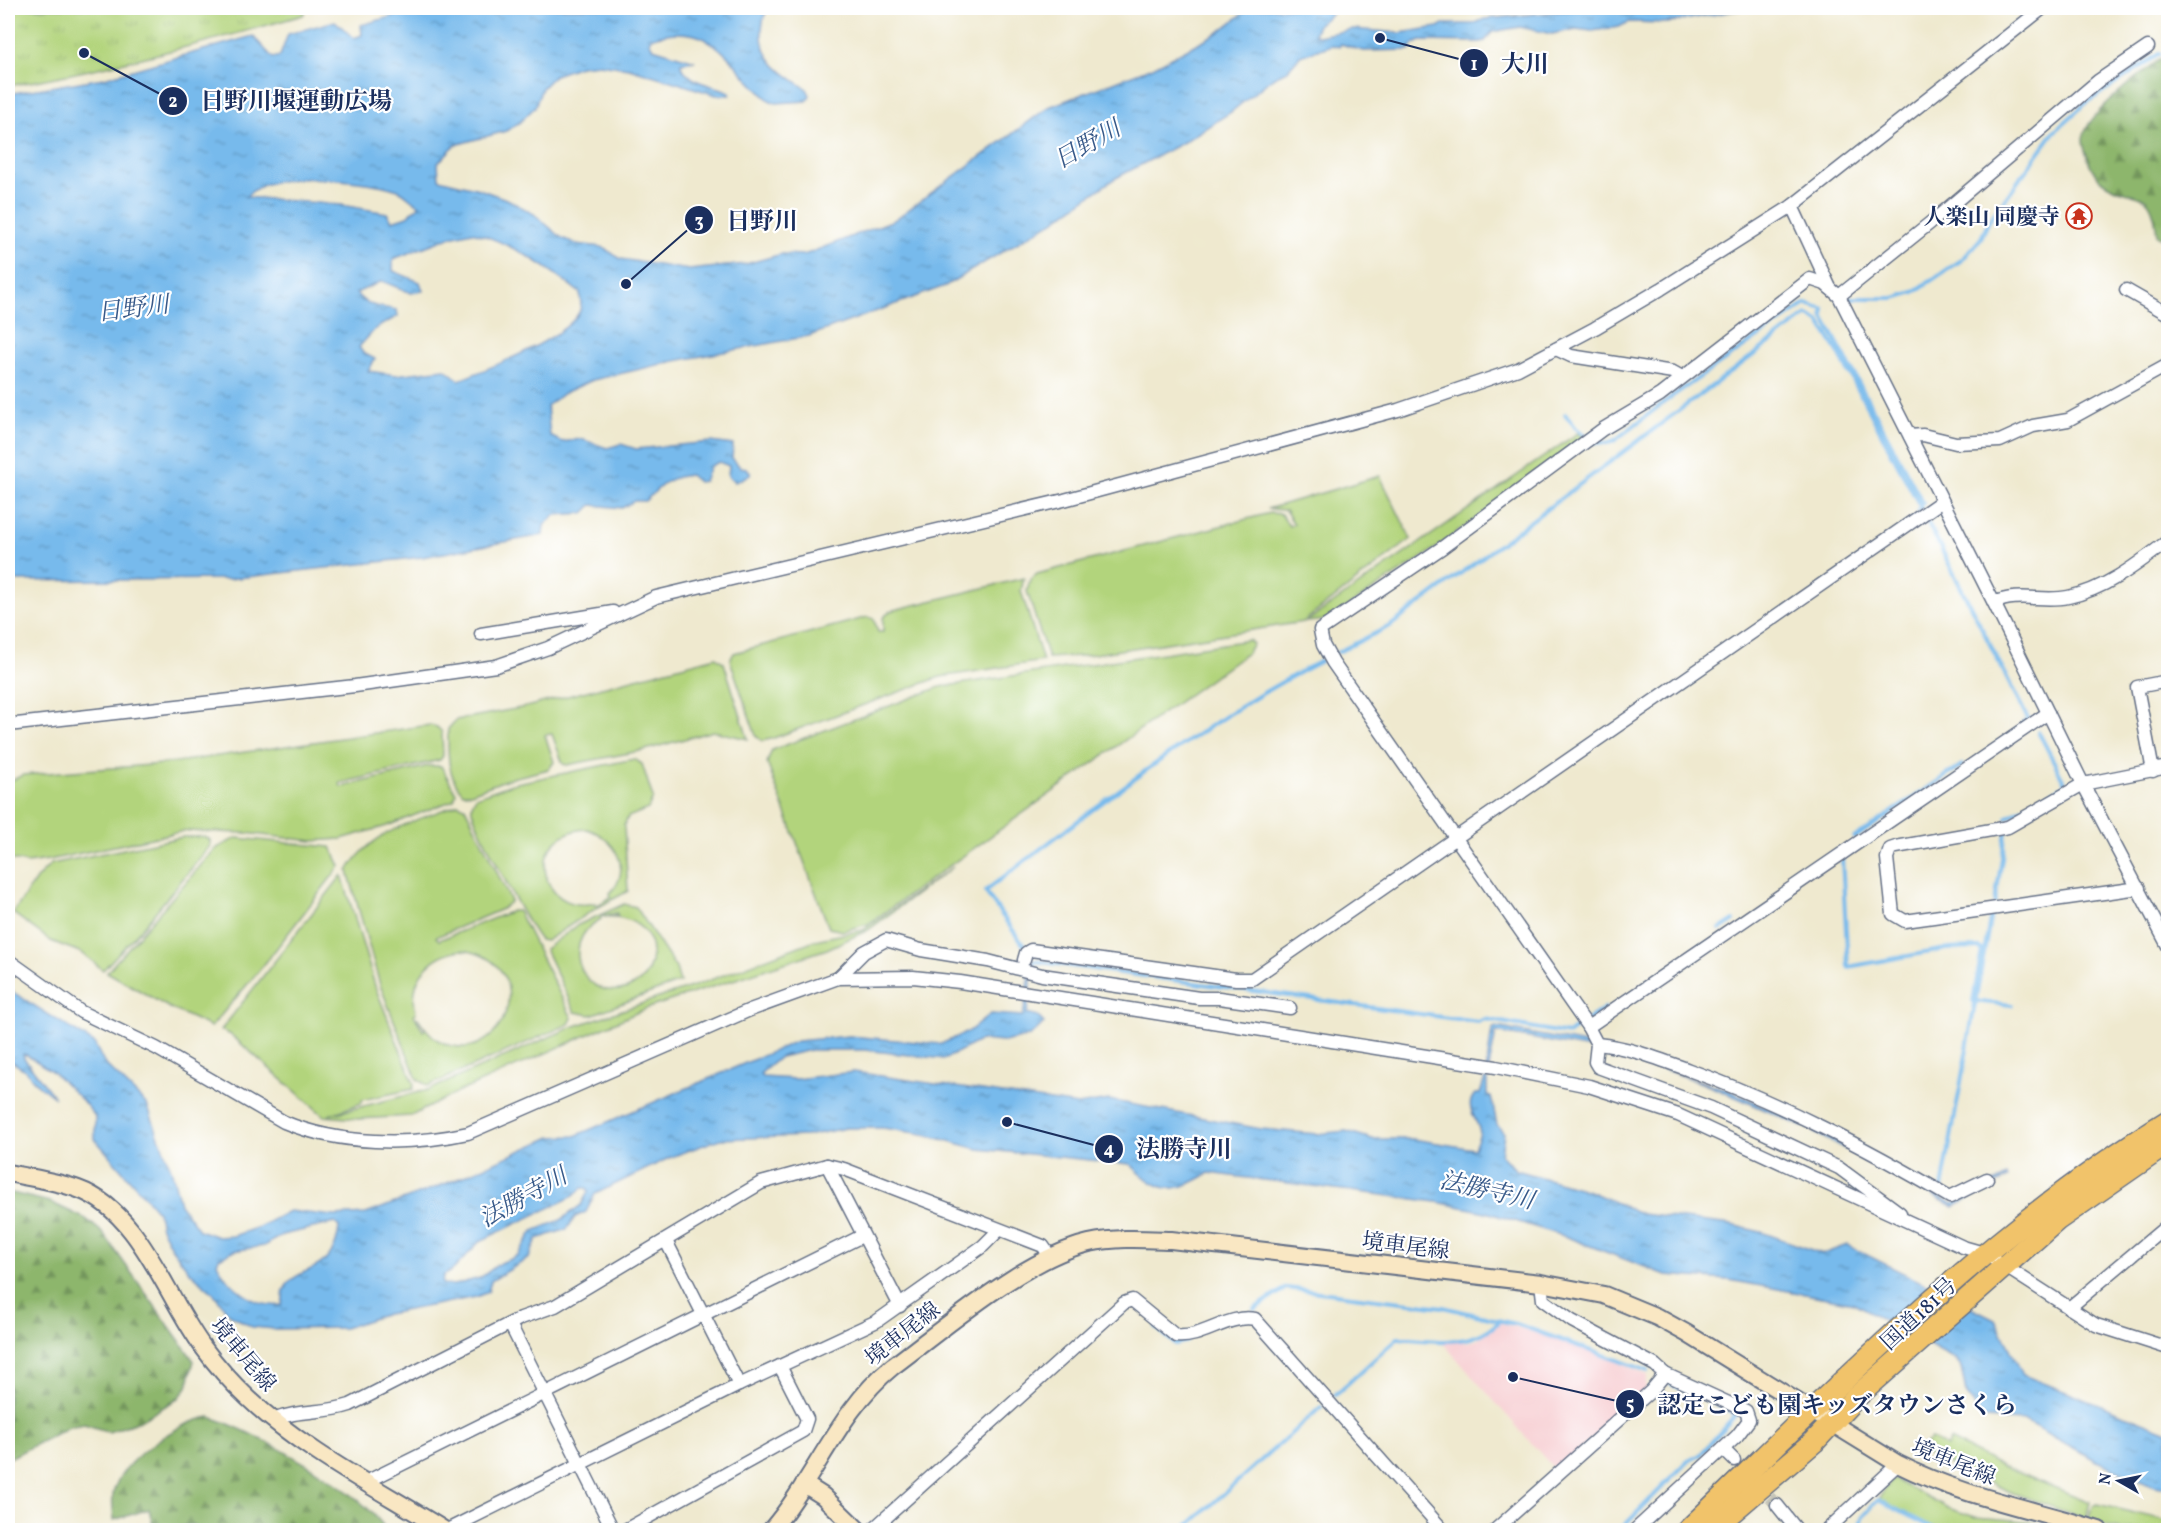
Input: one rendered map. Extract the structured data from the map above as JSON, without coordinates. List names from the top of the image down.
{
  "streets": {
    "highway": ["国道181号"],
    "main road": ["境車尾線"]
  },
  "crossings": [
    ["境車尾線", "国道181号"]
  ],
  "water": ["日野川", "法勝寺川"],
  "places": {
    "other": [
      "大川",
      "日野川堰運動広場",
      "日野川",
      "法勝寺川",
      "認定こども園キッズタウンさくら"
    ],
    "temple": ["人楽山 同慶寺"]
  },
  "north": "left"
}
